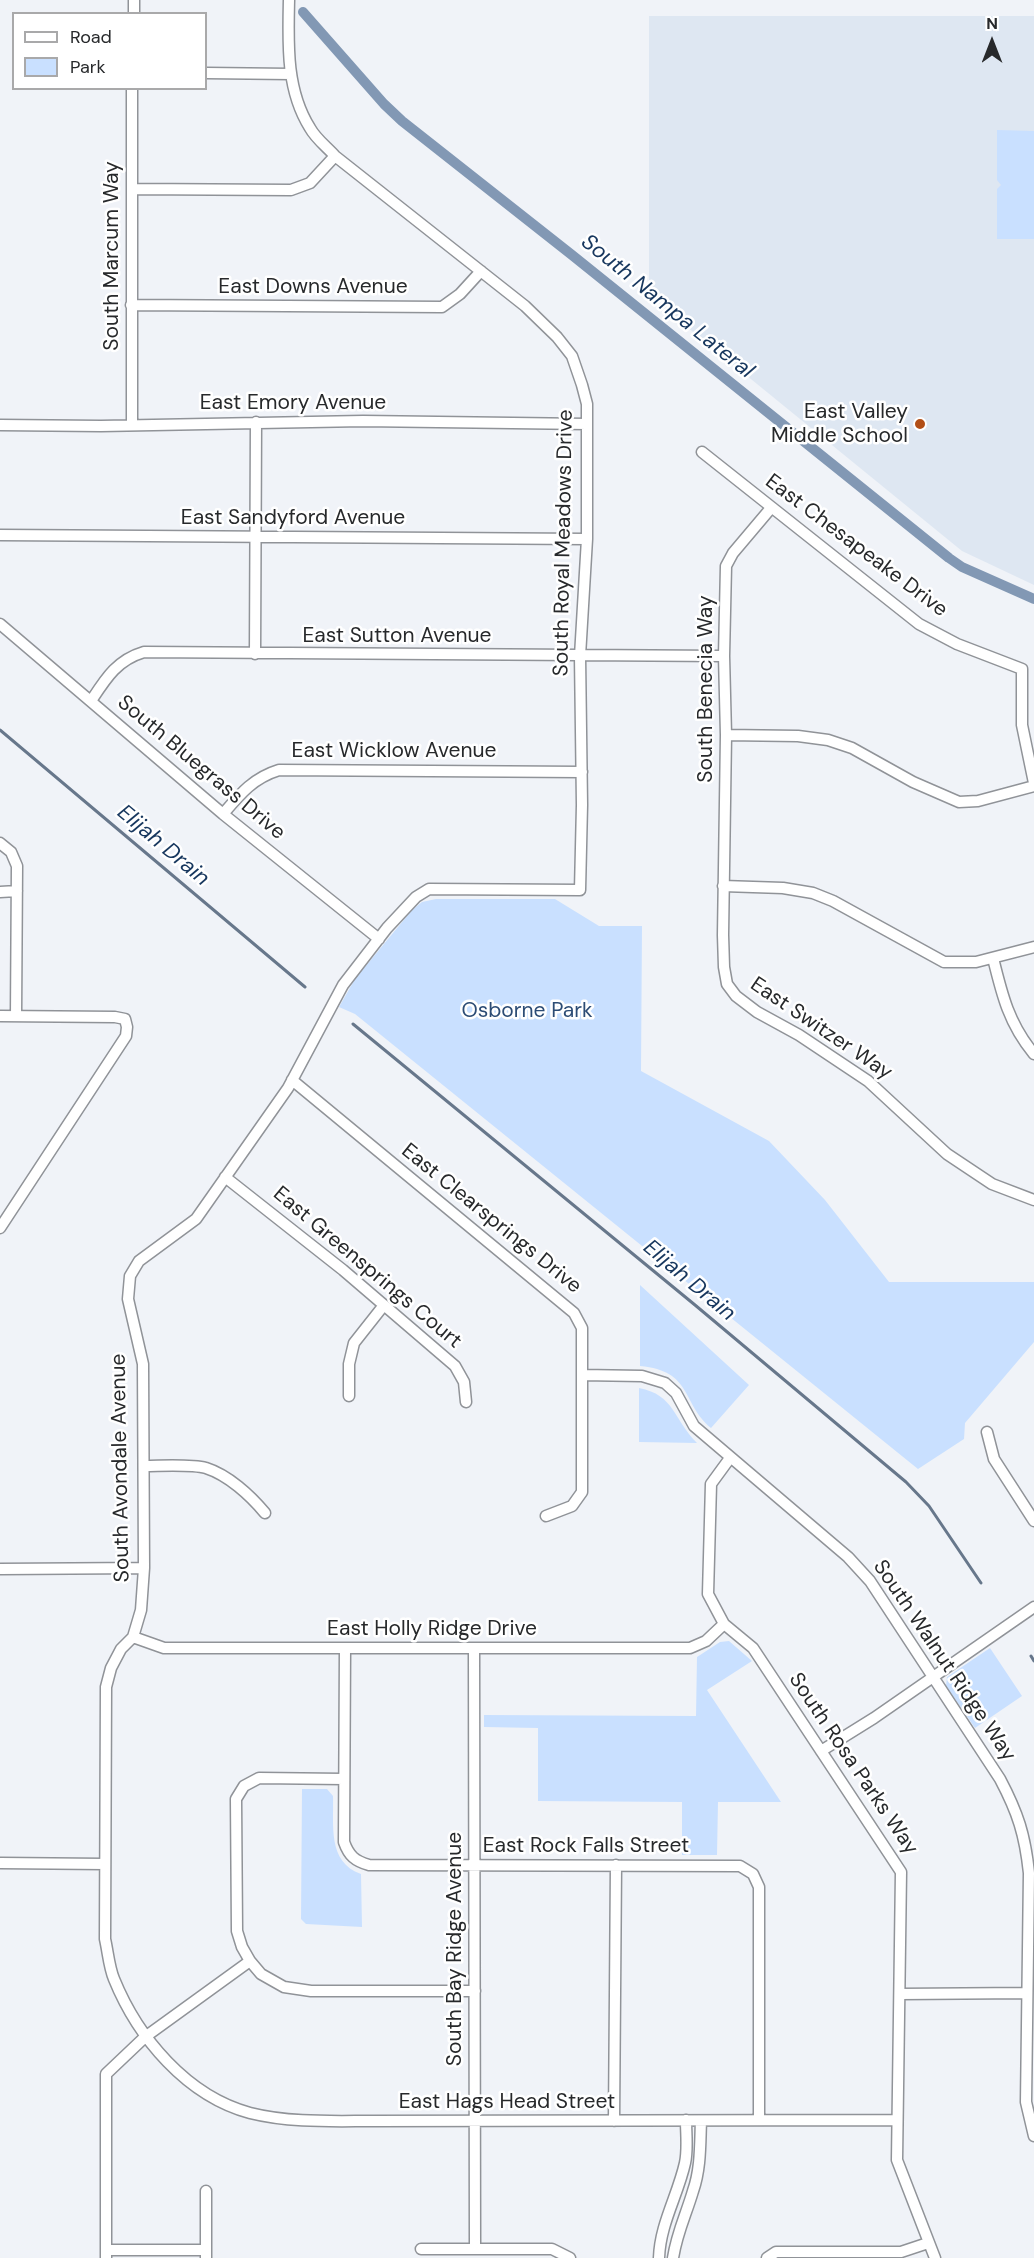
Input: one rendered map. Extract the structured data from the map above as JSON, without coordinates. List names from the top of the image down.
{
  "streets": {
    "street": [
      "South Marcum Way",
      "East Downs Avenue",
      "East Emory Avenue",
      "East Sandyford Avenue",
      "South Royal Meadows Drive",
      "East Chesapeake Drive",
      "East Sutton Avenue",
      "South Benecia Way",
      "East Wicklow Avenue",
      "South Bluegrass Drive",
      "East Switzer Way",
      "East Clearsprings Drive",
      "East Greensprings Court",
      "South Avondale Avenue",
      "East Holly Ridge Drive",
      "South Walnut Ridge Way",
      "South Rosa Parks Way",
      "East Rock Falls Street",
      "South Bay Ridge Avenue",
      "East Hags Head Street"
    ]
  },
  "crossings": [
    ["South Marcum Way", "East Downs Avenue"],
    ["South Marcum Way", "East Emory Avenue"],
    ["East Downs Avenue", "South Royal Meadows Drive"],
    ["East Emory Avenue", "South Royal Meadows Drive"],
    ["East Sandyford Avenue", "South Royal Meadows Drive"],
    ["South Royal Meadows Drive", "East Sutton Avenue"],
    ["South Royal Meadows Drive", "East Wicklow Avenue"],
    ["South Royal Meadows Drive", "South Avondale Avenue"],
    ["East Chesapeake Drive", "South Benecia Way"],
    ["East Sutton Avenue", "South Benecia Way"],
    ["East Sutton Avenue", "South Bluegrass Drive"],
    ["South Benecia Way", "East Switzer Way"],
    ["East Wicklow Avenue", "South Bluegrass Drive"],
    ["South Bluegrass Drive", "South Avondale Avenue"],
    ["East Clearsprings Drive", "South Avondale Avenue"],
    ["East Clearsprings Drive", "South Walnut Ridge Way"],
    ["East Greensprings Court", "South Avondale Avenue"],
    ["South Avondale Avenue", "East Holly Ridge Drive"],
    ["South Avondale Avenue", "East Hags Head Street"],
    ["East Holly Ridge Drive", "South Rosa Parks Way"],
    ["East Holly Ridge Drive", "South Bay Ridge Avenue"],
    ["South Walnut Ridge Way", "South Rosa Parks Way"],
    ["South Rosa Parks Way", "East Hags Head Street"],
    ["East Rock Falls Street", "South Bay Ridge Avenue"],
    ["East Rock Falls Street", "East Hags Head Street"],
    ["South Bay Ridge Avenue", "East Hags Head Street"]
  ],
  "water": ["South Nampa Lateral", "Elijah Drain"],
  "parks": ["Osborne Park"],
  "places": ["East Valley Middle School"],
  "legend": ["Road", "Park"],
  "north": "top"
}
